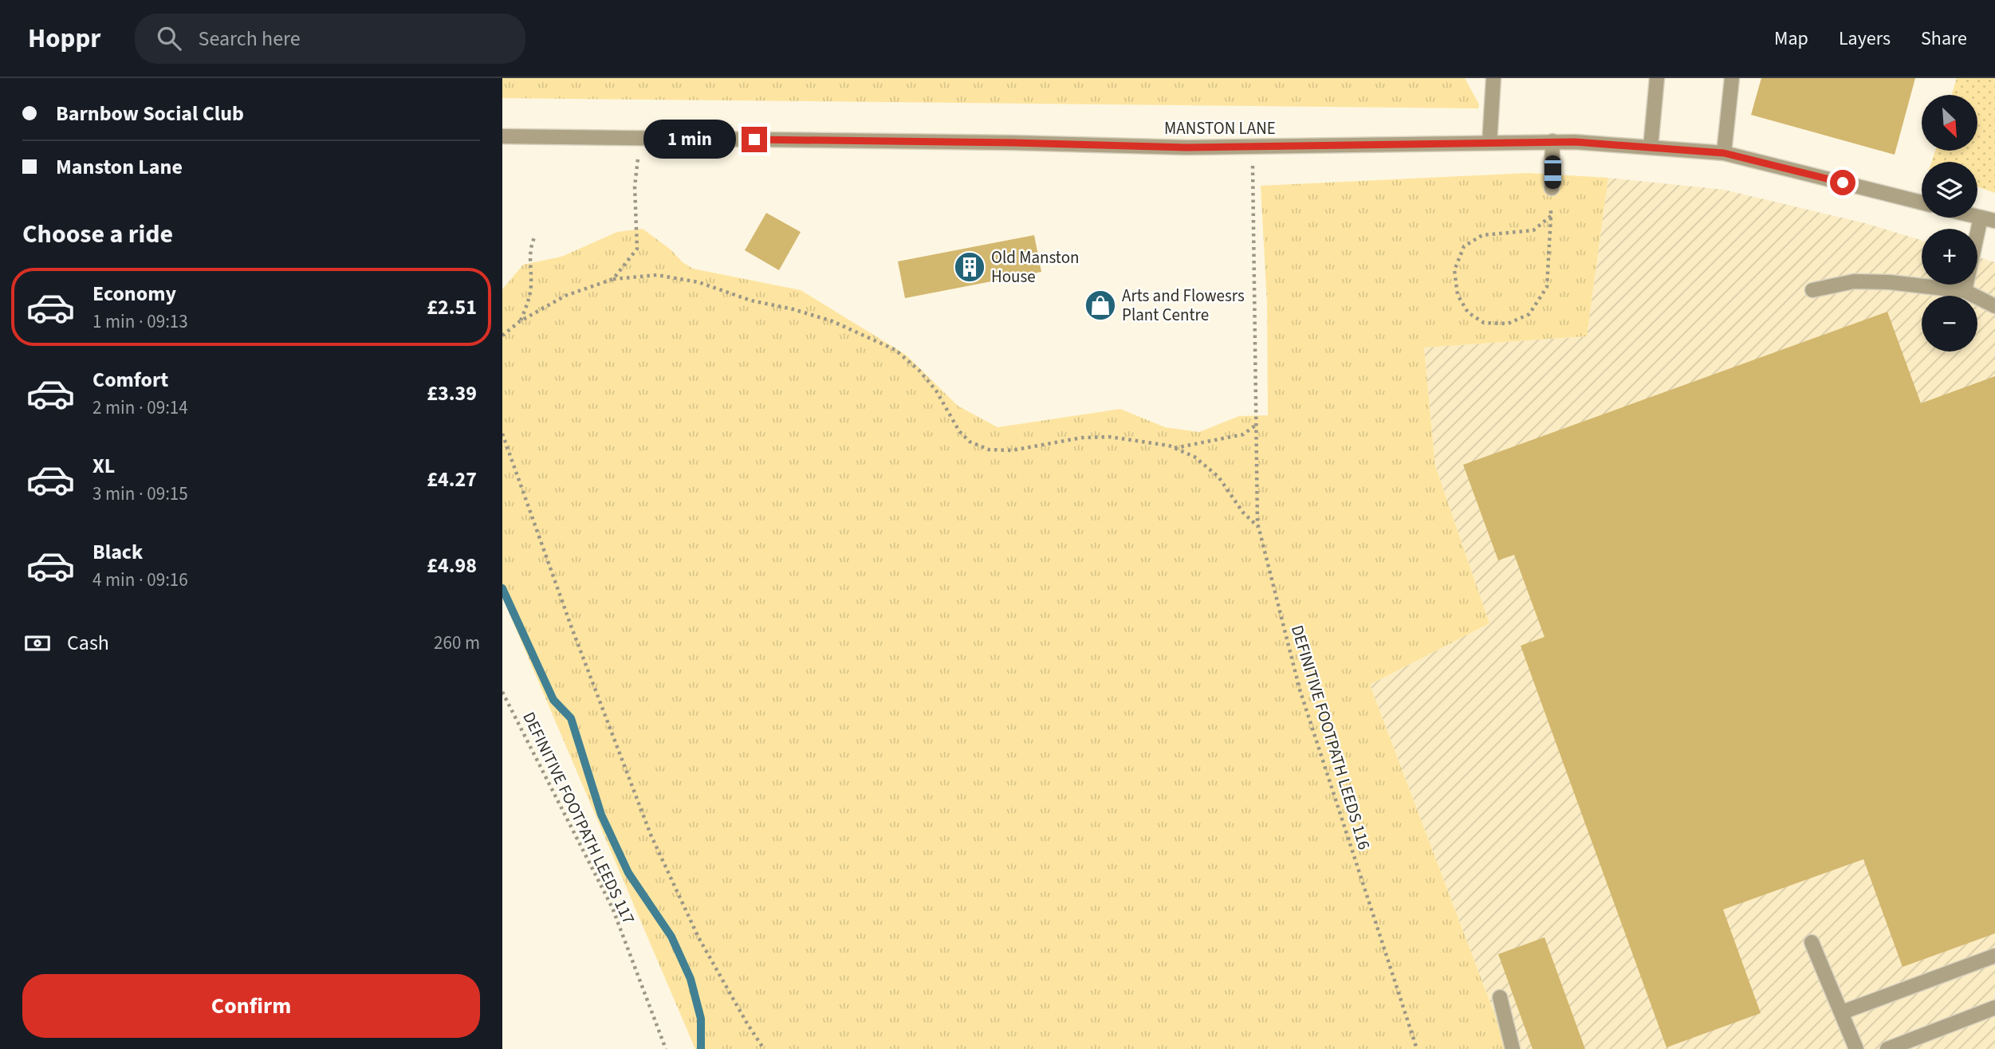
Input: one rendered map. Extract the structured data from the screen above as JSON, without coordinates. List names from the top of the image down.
{
  "streets": {
    "street": ["MANSTON LANE"],
    "path": ["DEFINITIVE FOOTPATH LEEDS 116", "DEFINITIVE FOOTPATH LEEDS 117"]
  },
  "crossings": [
    ["MANSTON LANE", "DEFINITIVE FOOTPATH LEEDS 116"]
  ],
  "places": {
    "building": ["Old Manston House"],
    "shop": ["Arts and Flowesrs Plant Centre"]
  },
  "north": "bottom right",
  "page": {
    "header": "Hoppr",
    "search": "Search here",
    "nav": ["Map", "Layers", "Share"],
    "banner": ["Barnbow Social Club", "Manston Lane"],
    "map_buttons": ["+", "−"],
    "bubble": "1 min",
    "heading": "Choose a ride",
    "list": [
      {
        "name": "Economy",
        "note": "1 min · 09:13",
        "value": "£2.51"
      },
      {
        "name": "Comfort",
        "note": "2 min · 09:14",
        "value": "£3.39"
      },
      {
        "name": "XL",
        "note": "3 min · 09:15",
        "value": "£4.27"
      },
      {
        "name": "Black",
        "note": "4 min · 09:16",
        "value": "£4.98"
      }
    ],
    "pay": ["Cash", "260 m"],
    "buttons": "Confirm"
  }
}
